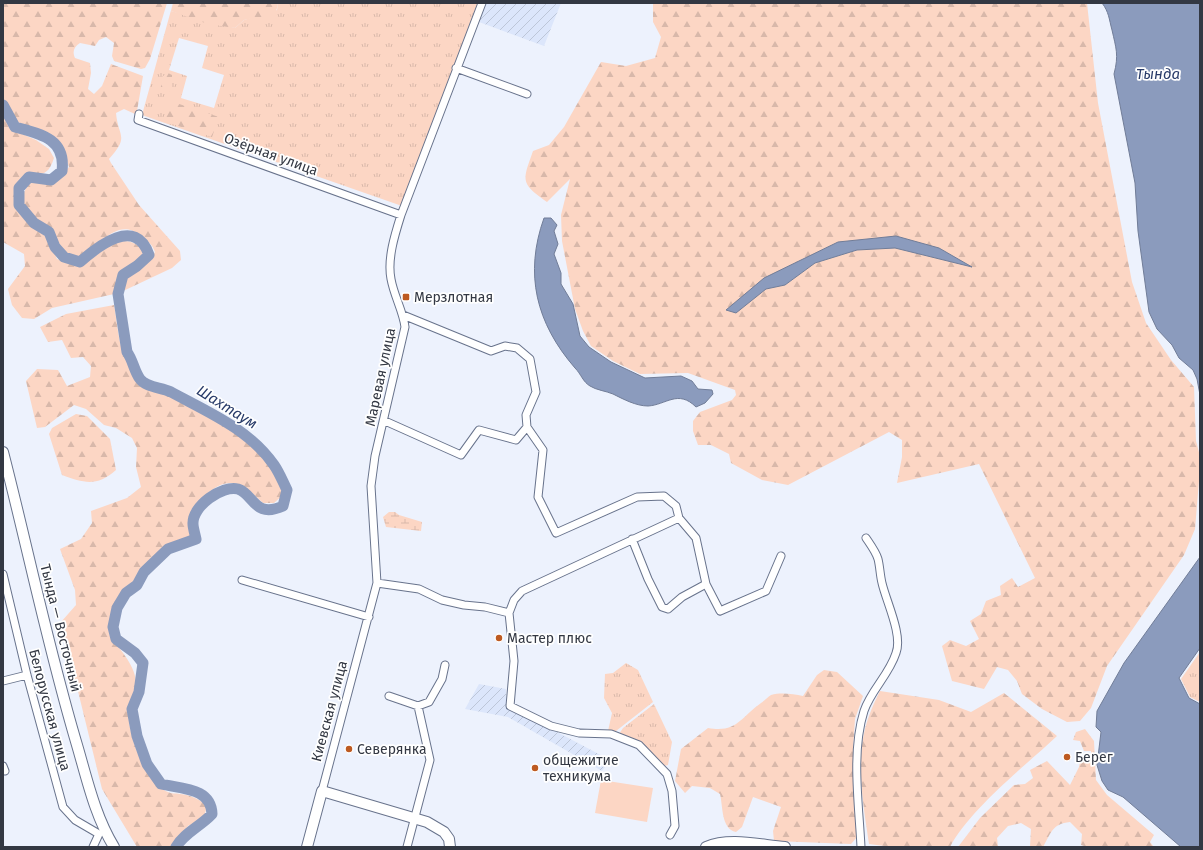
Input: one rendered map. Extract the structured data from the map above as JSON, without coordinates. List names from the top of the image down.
{
  "streets": {
    "street": [
      "Озёрная улица",
      "Маревая улица",
      "Тында — Восточный",
      "Белорусская улица",
      "Киевская улица"
    ]
  },
  "crossings": [
    ["Озёрная улица", "Маревая улица"],
    ["Маревая улица", "Киевская улица"]
  ],
  "water": ["Тында", "Шахтаум"],
  "places": {
    "transit": ["Мерзлотная"],
    "other": [
      "Мастер плюс",
      "Северянка",
      "Берег",
      "общежитие техникума"
    ]
  }
}
